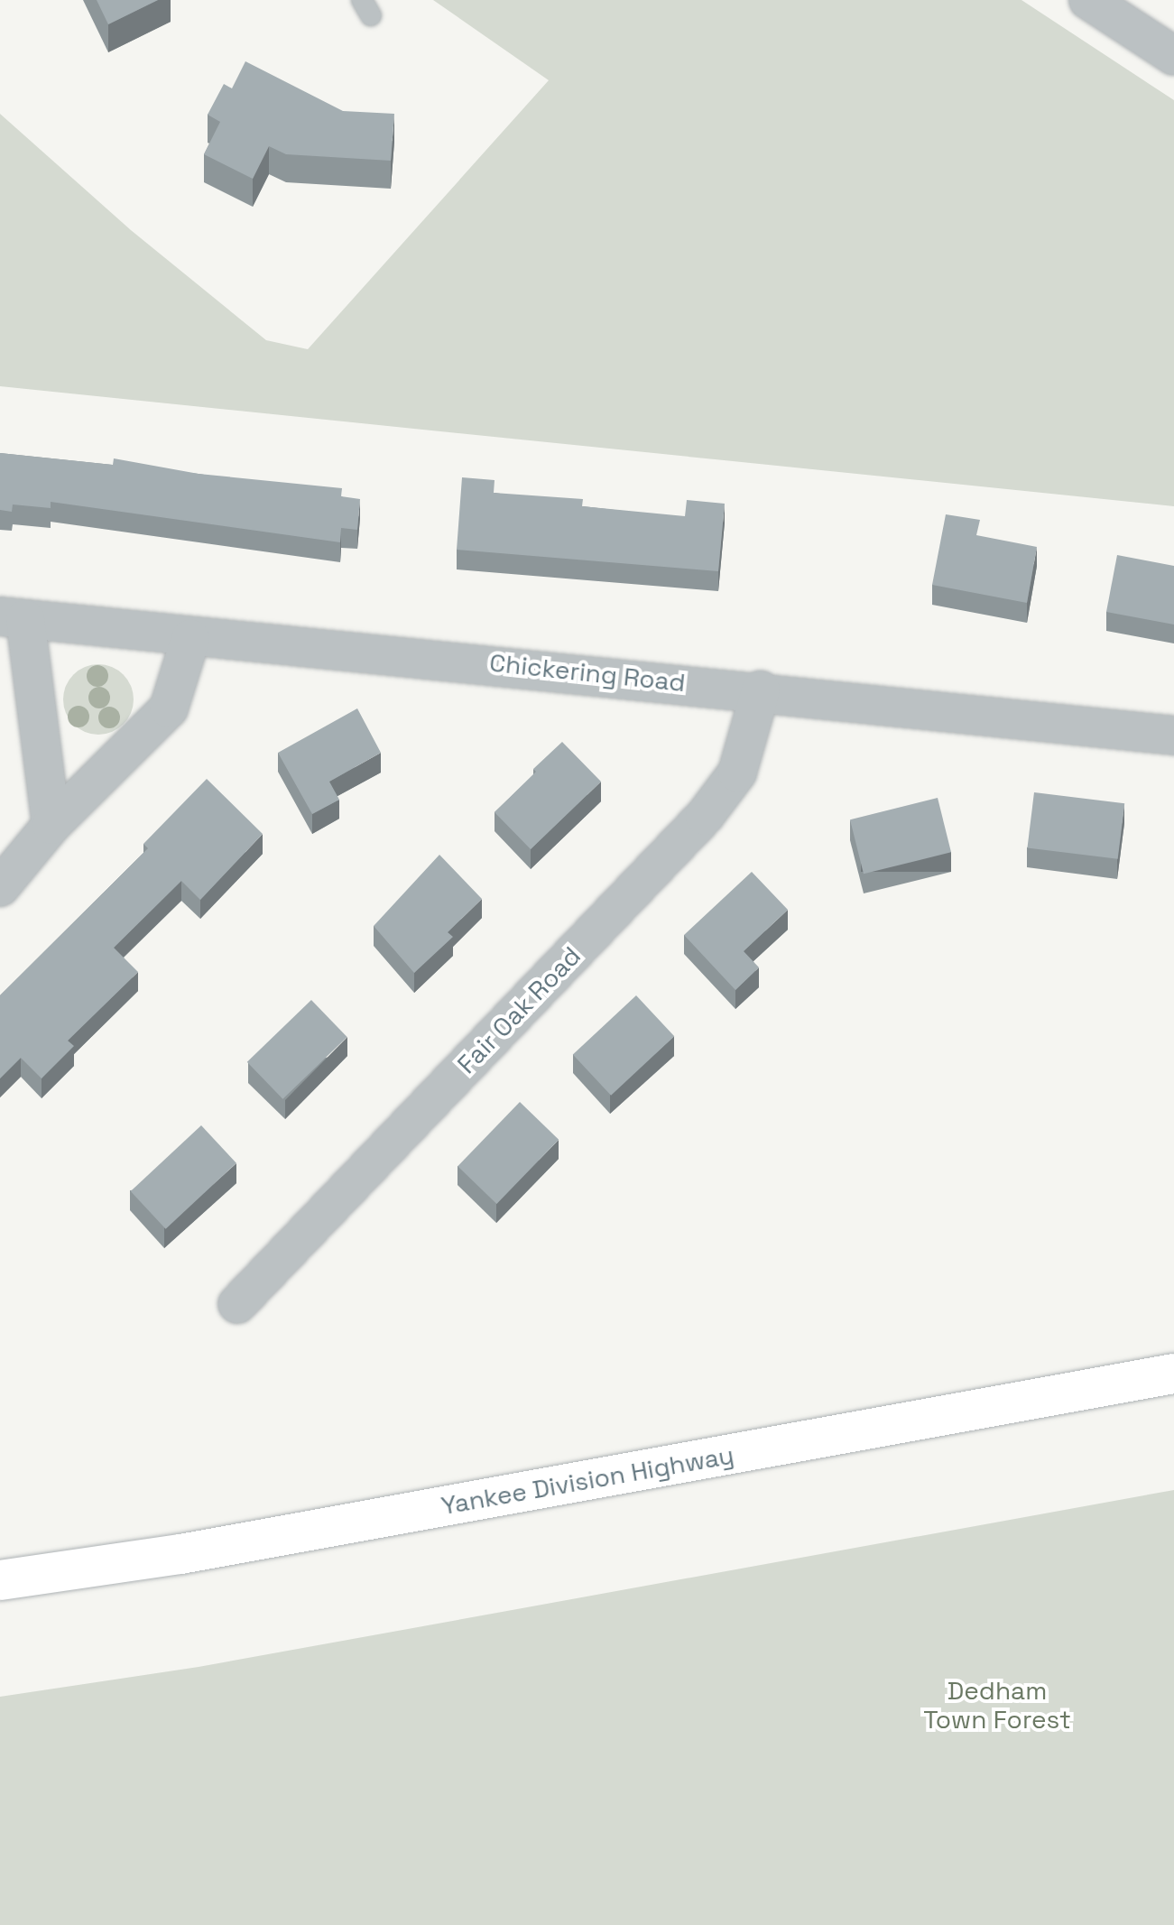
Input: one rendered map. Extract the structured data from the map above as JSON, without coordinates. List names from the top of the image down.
{
  "streets": {
    "highway": ["Yankee Division Highway"],
    "street": ["Chickering Road", "Fair Oak Road"]
  },
  "crossings": [
    ["Chickering Road", "Fair Oak Road"]
  ],
  "parks": ["Dedham Town Forest"]
}
